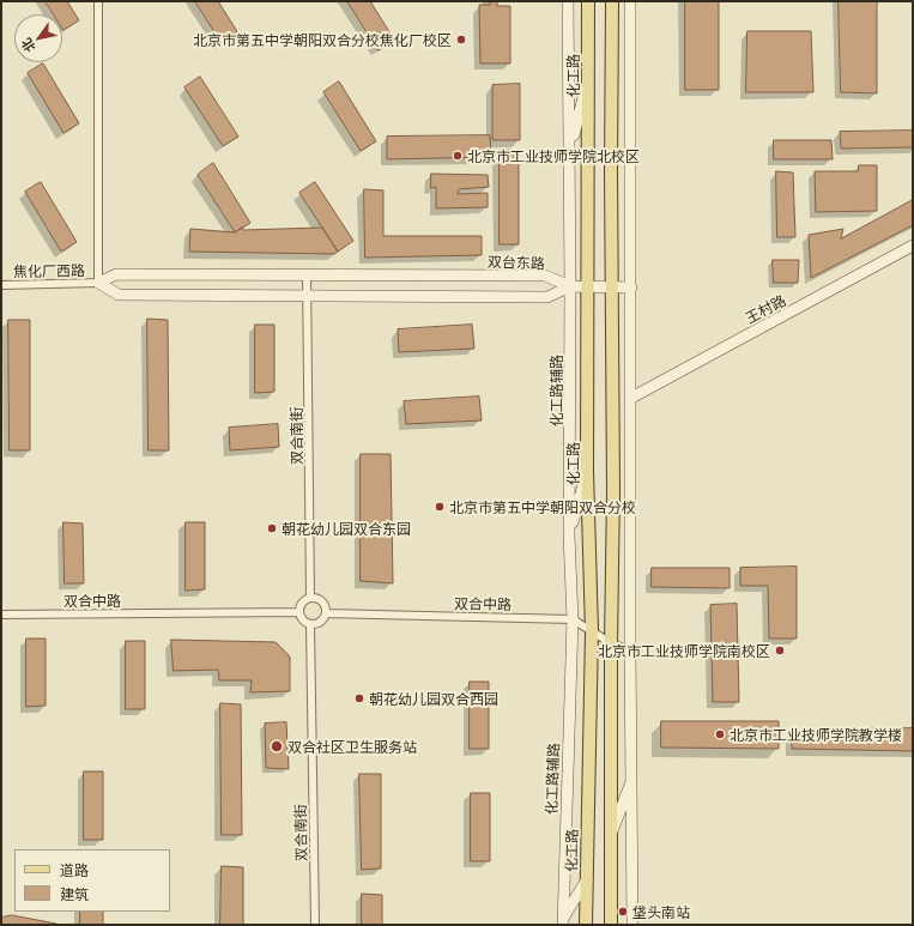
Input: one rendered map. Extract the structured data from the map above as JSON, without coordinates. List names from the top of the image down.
{
  "streets": {
    "main road": ["化工路"],
    "street": [
      "双台东路",
      "焦化厂西路",
      "王村路",
      "化工路辅路",
      "双合南街",
      "双合中路"
    ]
  },
  "crossings": [
    ["双台东路", "焦化厂西路"],
    ["双台东路", "化工路辅路"],
    ["双台东路", "双合南街"],
    ["化工路辅路", "双合中路"],
    ["双合南街", "双合中路"]
  ],
  "places": [
    "北京市第五中学朝阳双合分校焦化厂校区",
    "北京市工业技师学院北校区",
    "北京市第五中学朝阳双合分校",
    "朝花幼儿园双合东园",
    "北京市工业技师学院南校区",
    "朝花幼儿园双合西园",
    "北京市工业技师学院教学楼",
    "双合社区卫生服务站",
    "垡头南站"
  ],
  "legend": ["道路", "建筑"],
  "north": "bottom left"
}
